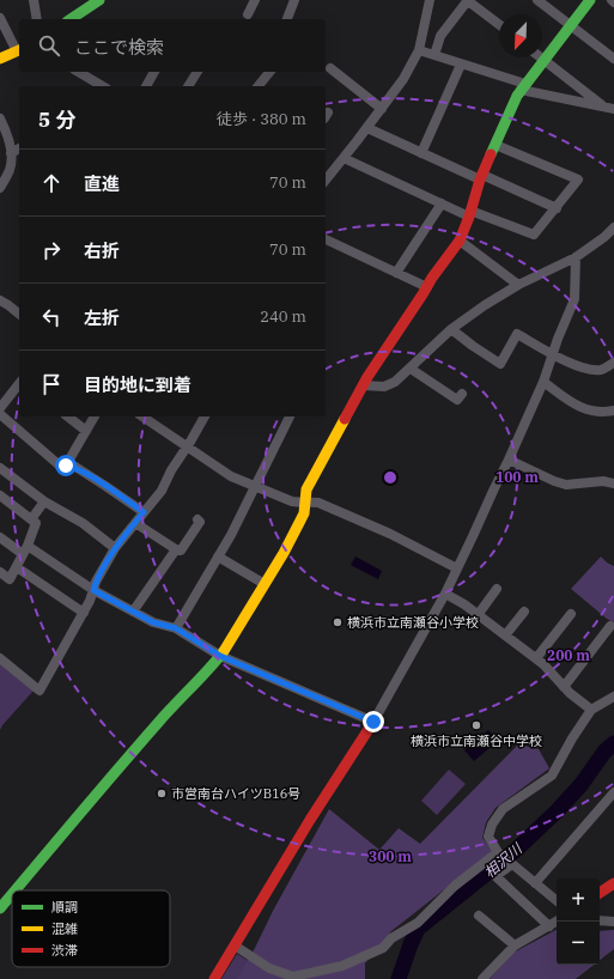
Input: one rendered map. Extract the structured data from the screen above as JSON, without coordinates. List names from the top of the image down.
{
  "water": ["相沢川"],
  "places": ["横浜市立南瀬谷小学校", "横浜市立南瀬谷中学校", "市営南台ハイツB16号"],
  "legend": ["順調", "混雑", "渋滞"],
  "north": "bottom left",
  "page": {
    "search": "ここで検索",
    "heading": ["5 分", "徒歩 · 380 m"],
    "list": [
      ["直進", "70 m"],
      ["右折", "70 m"],
      ["左折", "240 m"],
      "目的地に到着"
    ],
    "map_buttons": ["+", "−"]
  },
  "rings": ["100 m", "200 m", "300 m"]
}
